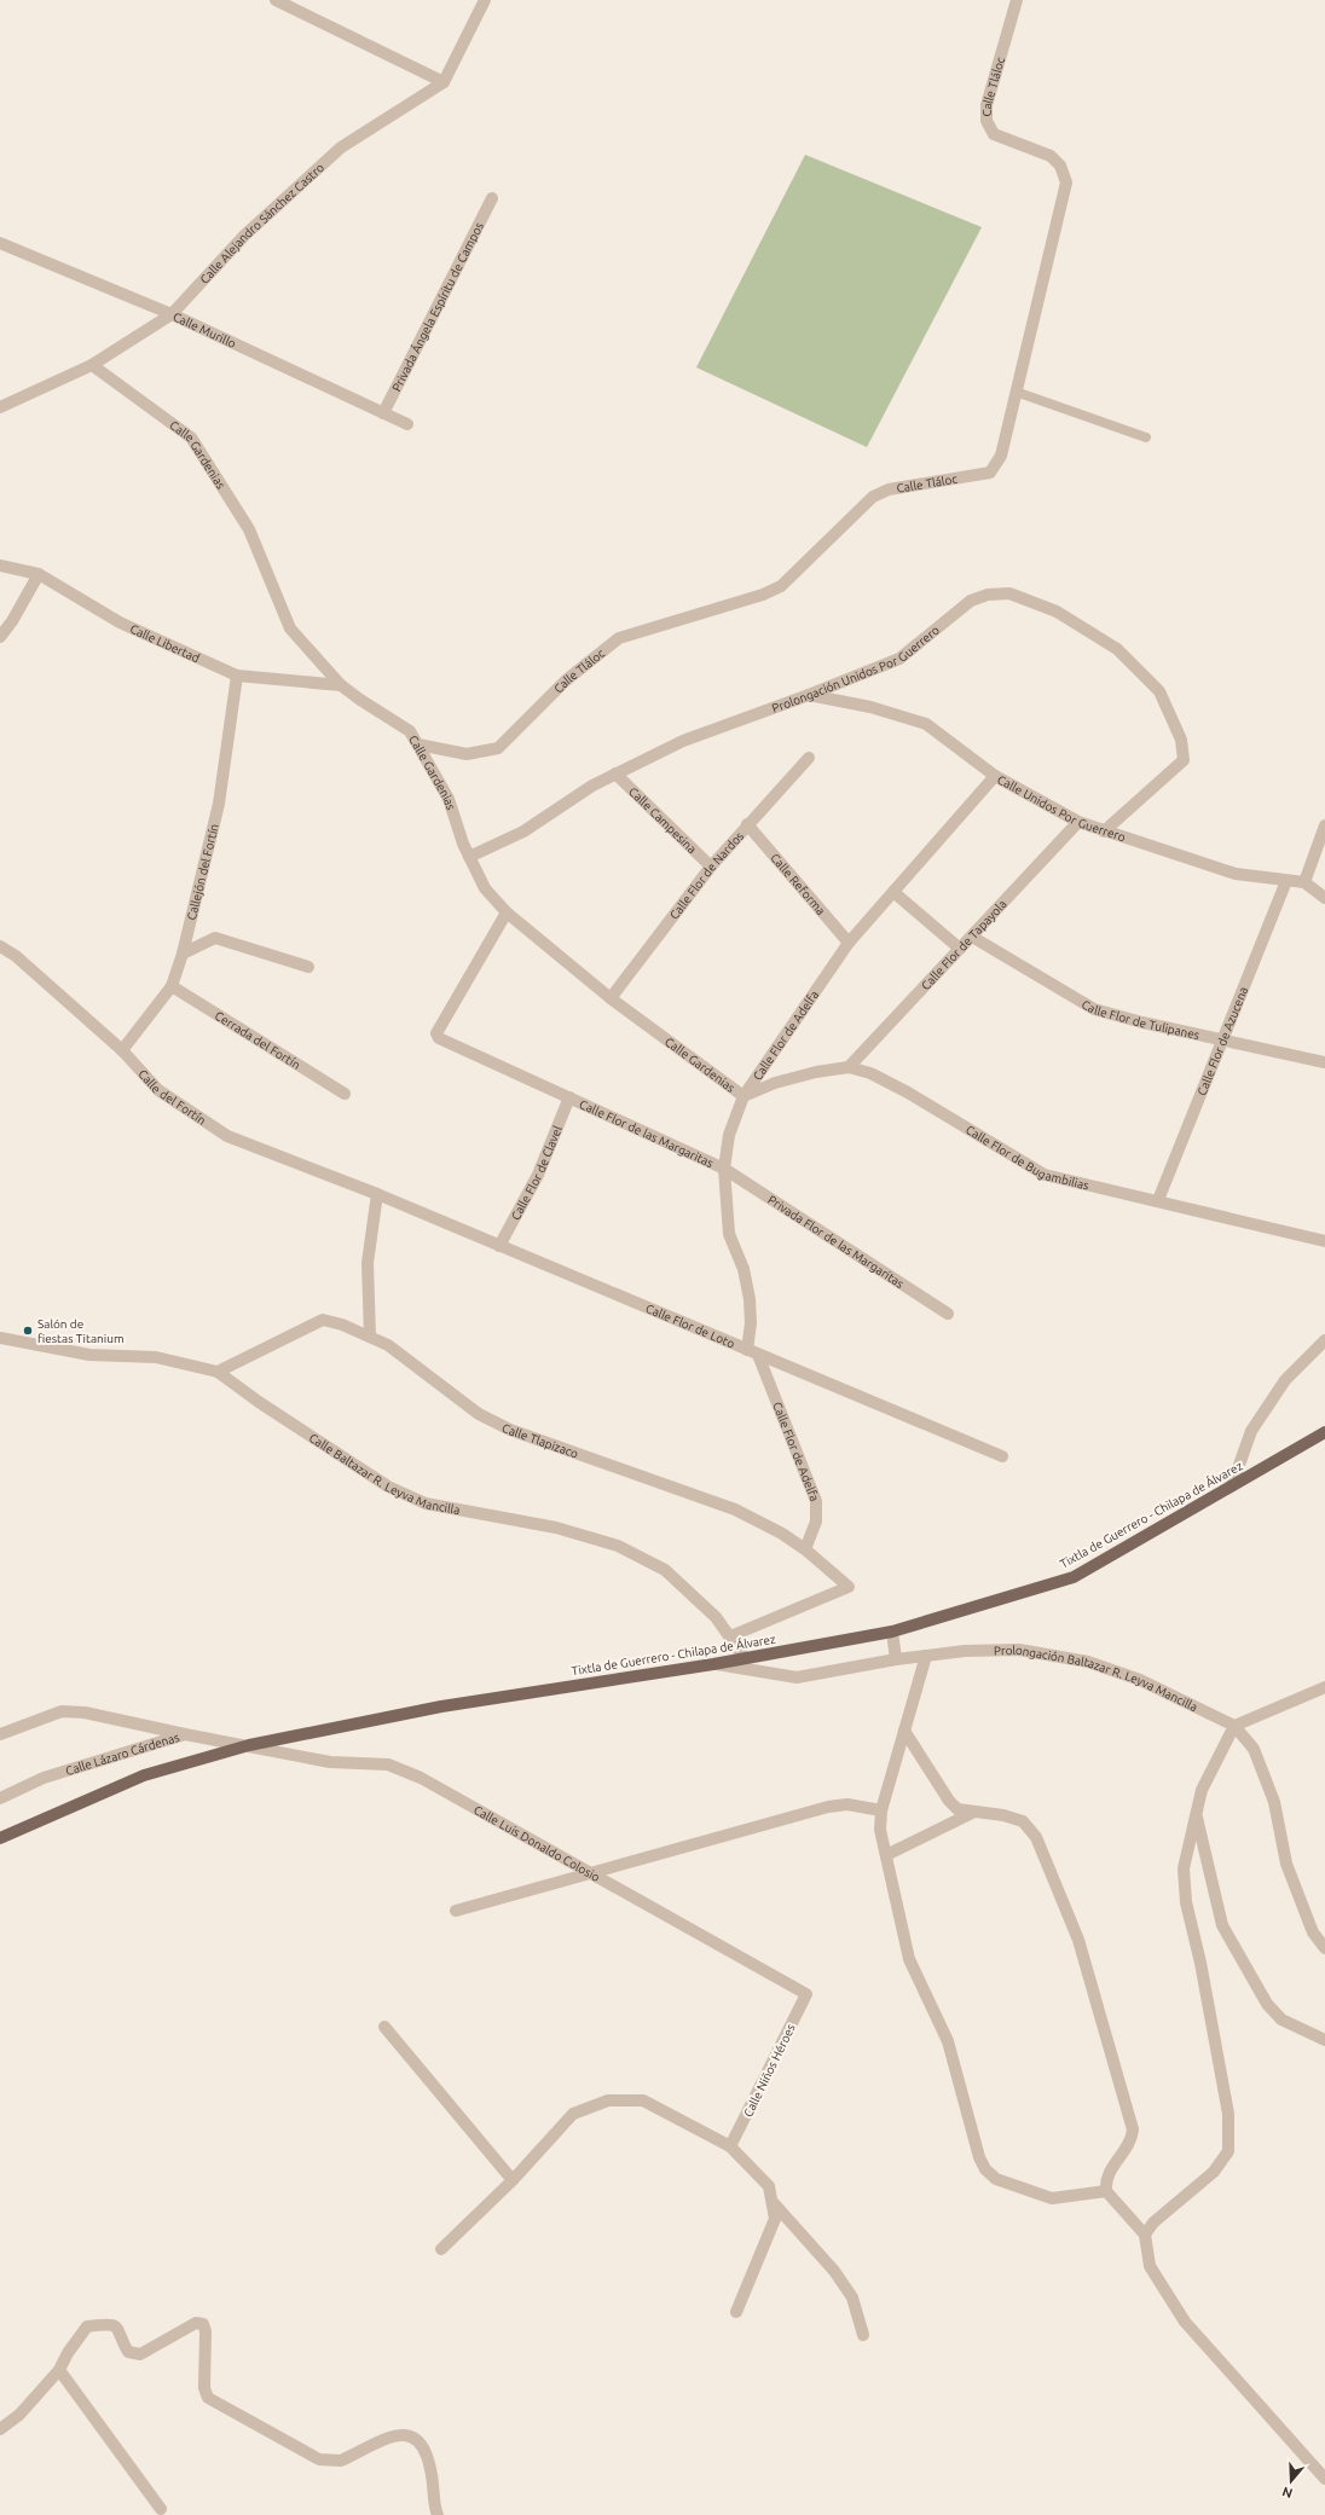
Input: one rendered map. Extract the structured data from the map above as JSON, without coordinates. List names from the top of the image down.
{
  "streets": {
    "main road": ["Tixtla de Guerrero - Chilapa de Álvarez"],
    "street": [
      "Calle Tláloc",
      "Calle Alejandro Sánchez Castro",
      "Privada Ángela Espíritu de Campos",
      "Calle Murillo",
      "Calle Gardenias",
      "Calle Libertad",
      "Prolongación Unidos Por Guerrero",
      "Calle Unidos Por Guerrero",
      "Calle Campesina",
      "Callejón del Fortín",
      "Calle Flor de Nardos",
      "Calle Reforma",
      "Calle Flor de Tapayola",
      "Calle Flor de Tulipanes",
      "Calle Flor de Adelfa",
      "Cerrada del Fortín",
      "Calle Flor de Azucena",
      "Calle del Fortín",
      "Calle Flor de las Margaritas",
      "Calle Flor de Bugambilias",
      "Calle Flor de Clavel",
      "Privada Flor de las Margaritas",
      "Calle Flor de Loto",
      "Calle Tlapizaco",
      "Calle Baltazar R. Leyva Mancilla",
      "Prolongación Baltazar R. Leyva Mancilla",
      "Calle Lázaro Cárdenas",
      "Calle Luis Donaldo Colosio",
      "Calle Niños Héroes"
    ]
  },
  "crossings": [
    ["Calle Tláloc", "Calle Gardenias"],
    ["Calle Alejandro Sánchez Castro", "Calle Murillo"],
    ["Calle Alejandro Sánchez Castro", "Calle Gardenias"],
    ["Privada Ángela Espíritu de Campos", "Calle Murillo"],
    ["Calle Gardenias", "Calle Libertad"],
    ["Calle Gardenias", "Prolongación Unidos Por Guerrero"],
    ["Calle Gardenias", "Calle Flor de Nardos"],
    ["Calle Gardenias", "Calle Flor de Adelfa"],
    ["Calle Gardenias", "Calle Flor de Bugambilias"],
    ["Calle Libertad", "Callejón del Fortín"],
    ["Prolongación Unidos Por Guerrero", "Calle Unidos Por Guerrero"],
    ["Prolongación Unidos Por Guerrero", "Calle Campesina"],
    ["Calle Unidos Por Guerrero", "Calle Flor de Tapayola"],
    ["Calle Unidos Por Guerrero", "Calle Flor de Adelfa"],
    ["Calle Unidos Por Guerrero", "Calle Flor de Azucena"],
    ["Calle Campesina", "Calle Flor de Nardos"],
    ["Callejón del Fortín", "Cerrada del Fortín"],
    ["Callejón del Fortín", "Calle del Fortín"],
    ["Calle Flor de Nardos", "Calle Reforma"],
    ["Calle Reforma", "Calle Flor de Adelfa"],
    ["Calle Flor de Tapayola", "Calle Flor de Tulipanes"],
    ["Calle Flor de Tapayola", "Calle Flor de Bugambilias"],
    ["Calle Flor de Tulipanes", "Calle Flor de Azucena"],
    ["Calle Flor de Adelfa", "Calle Flor de las Margaritas"],
    ["Calle Flor de Adelfa", "Calle Flor de Bugambilias"],
    ["Calle Flor de Adelfa", "Privada Flor de las Margaritas"],
    ["Calle Flor de Adelfa", "Calle Flor de Loto"],
    ["Calle Flor de Adelfa", "Calle Tlapizaco"],
    ["Calle Flor de Azucena", "Calle Flor de Bugambilias"],
    ["Calle del Fortín", "Calle Flor de Loto"],
    ["Calle Flor de las Margaritas", "Calle Flor de Clavel"],
    ["Calle Flor de las Margaritas", "Privada Flor de las Margaritas"],
    ["Calle Flor de Clavel", "Calle Flor de Loto"],
    ["Calle Tlapizaco", "Calle Baltazar R. Leyva Mancilla"],
    ["Calle Baltazar R. Leyva Mancilla", "Tixtla de Guerrero - Chilapa de Álvarez"],
    ["Tixtla de Guerrero - Chilapa de Álvarez", "Prolongación Baltazar R. Leyva Mancilla"],
    ["Tixtla de Guerrero - Chilapa de Álvarez", "Calle Lázaro Cárdenas"],
    ["Tixtla de Guerrero - Chilapa de Álvarez", "Calle Luis Donaldo Colosio"],
    ["Calle Lázaro Cárdenas", "Calle Luis Donaldo Colosio"],
    ["Calle Luis Donaldo Colosio", "Calle Niños Héroes"]
  ],
  "places": ["Salón de fiestas Titanium"],
  "north": "bottom"
}
